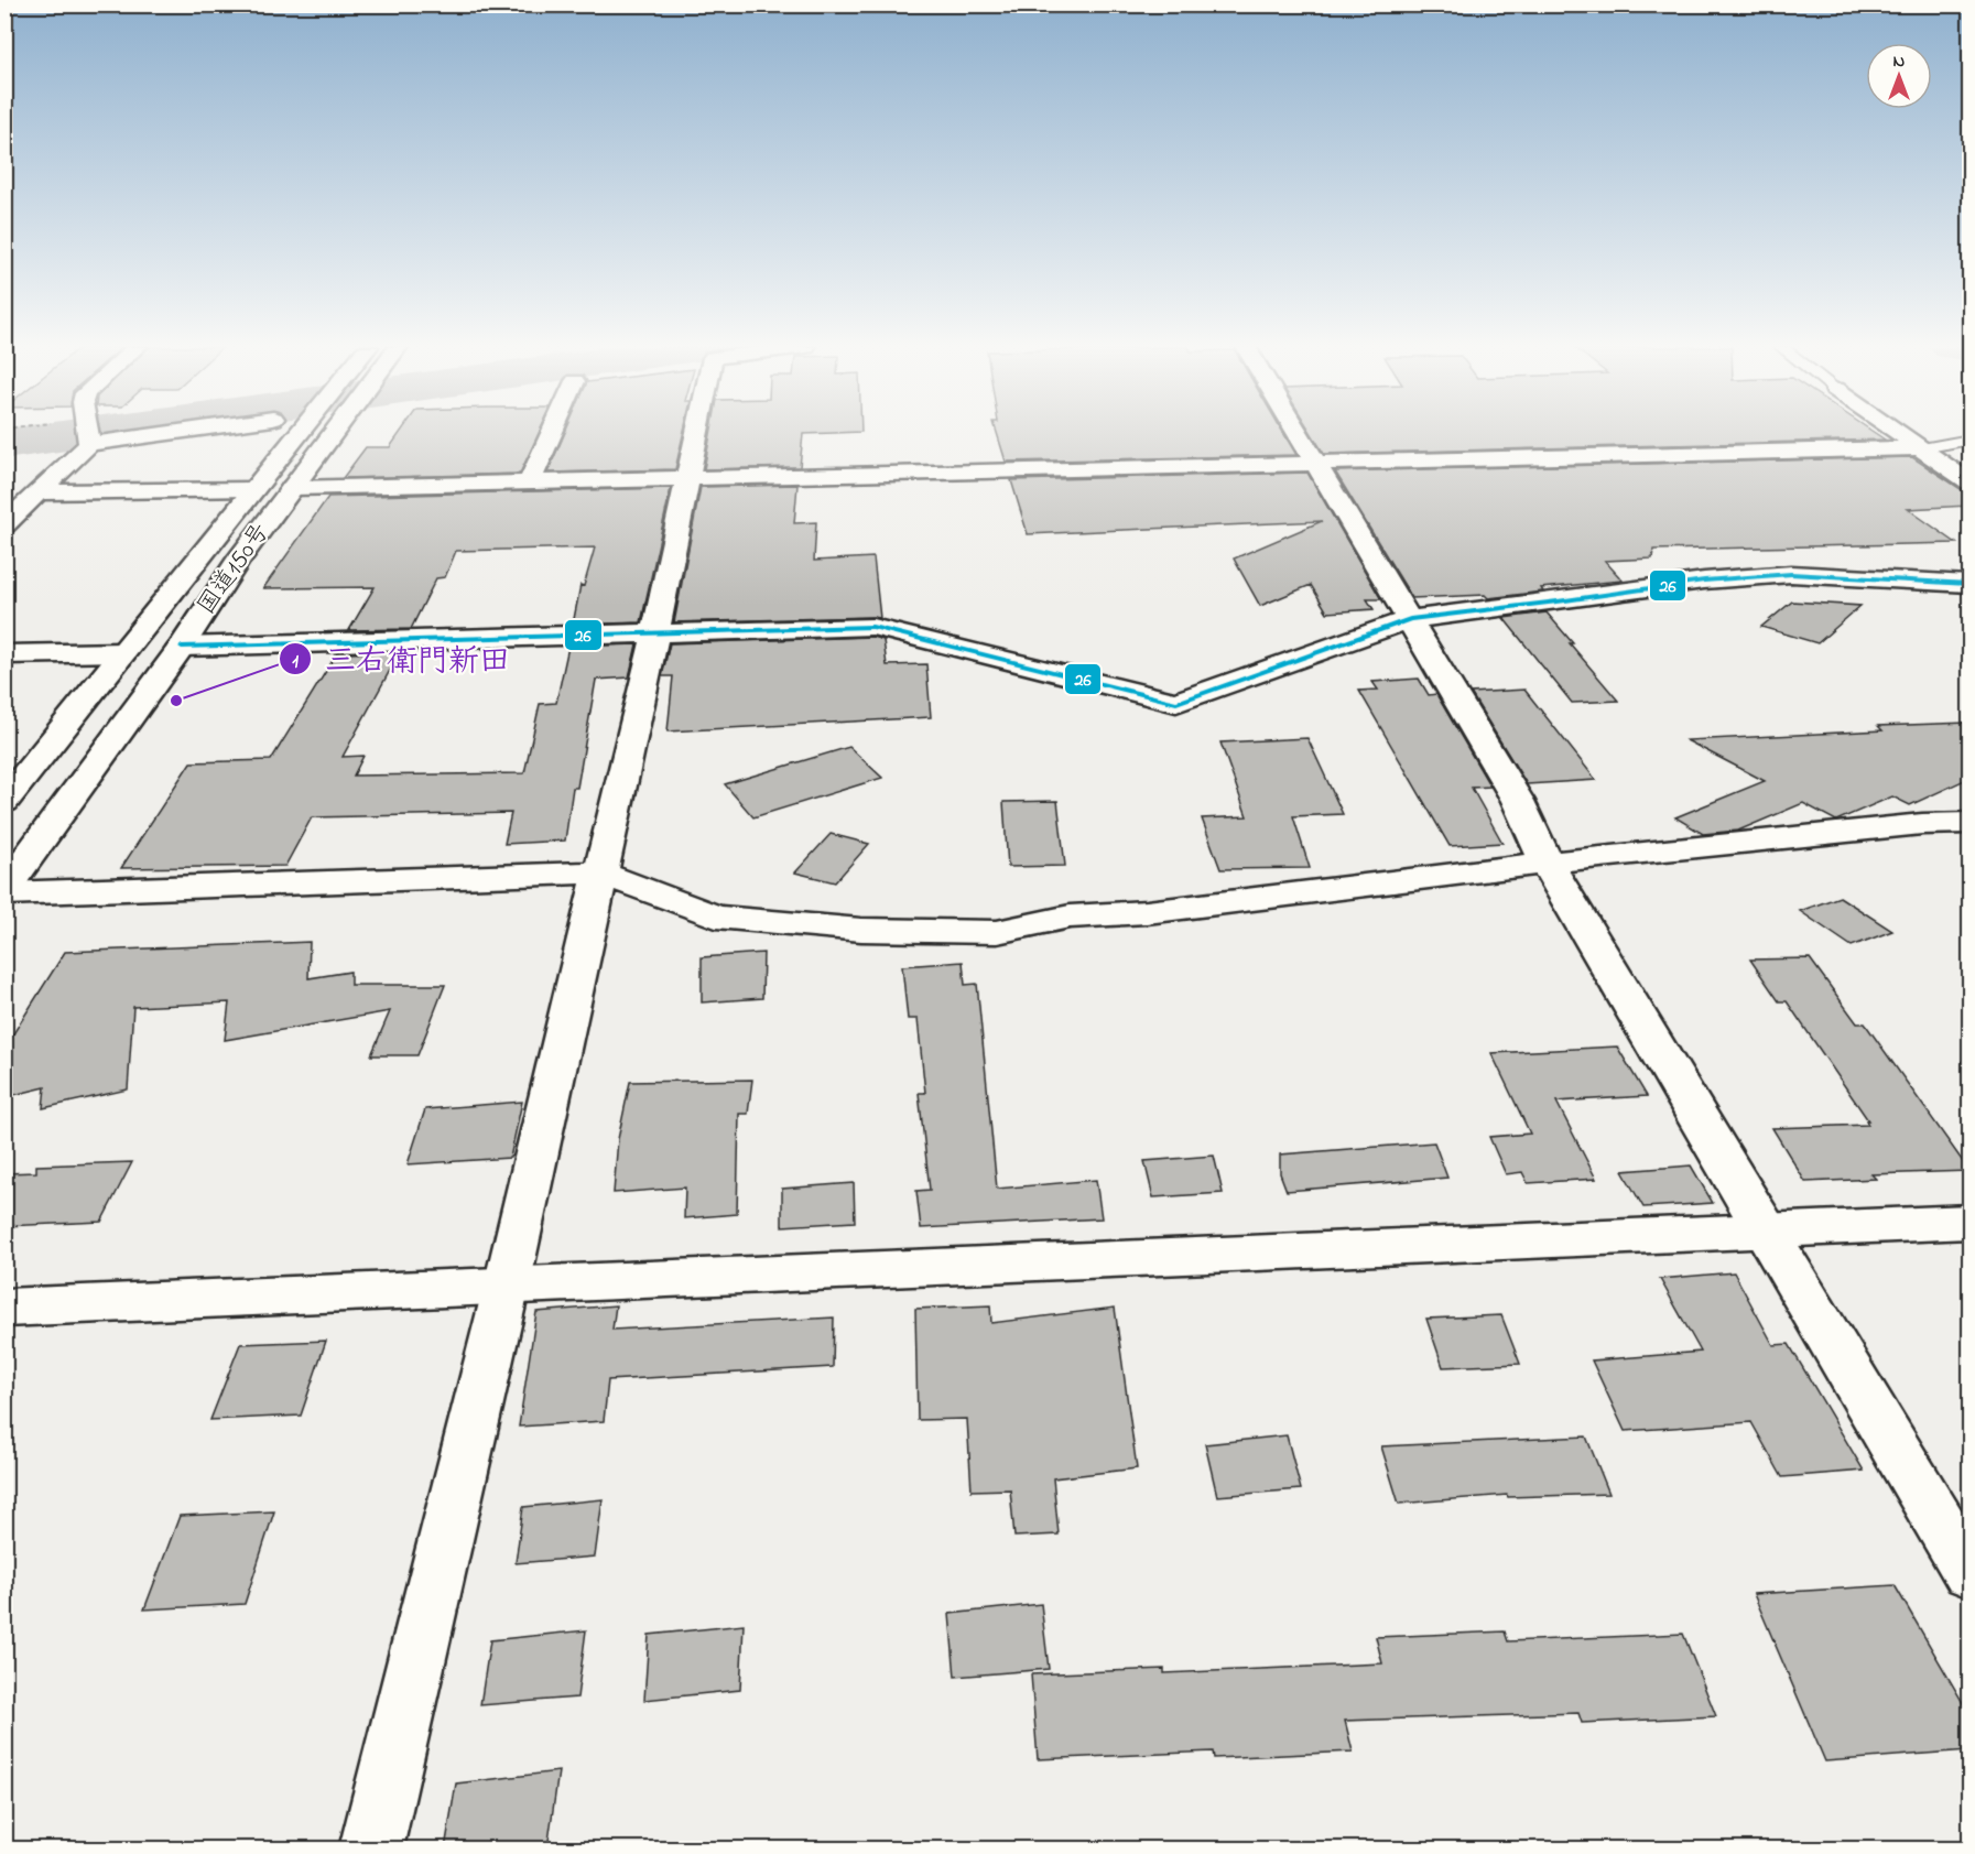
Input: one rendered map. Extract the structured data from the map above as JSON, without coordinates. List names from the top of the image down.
{
  "streets": {
    "main road": ["国道150号"]
  },
  "places": ["三右衛門新田"],
  "lines": ["transit line 26"],
  "north": "top"
}
